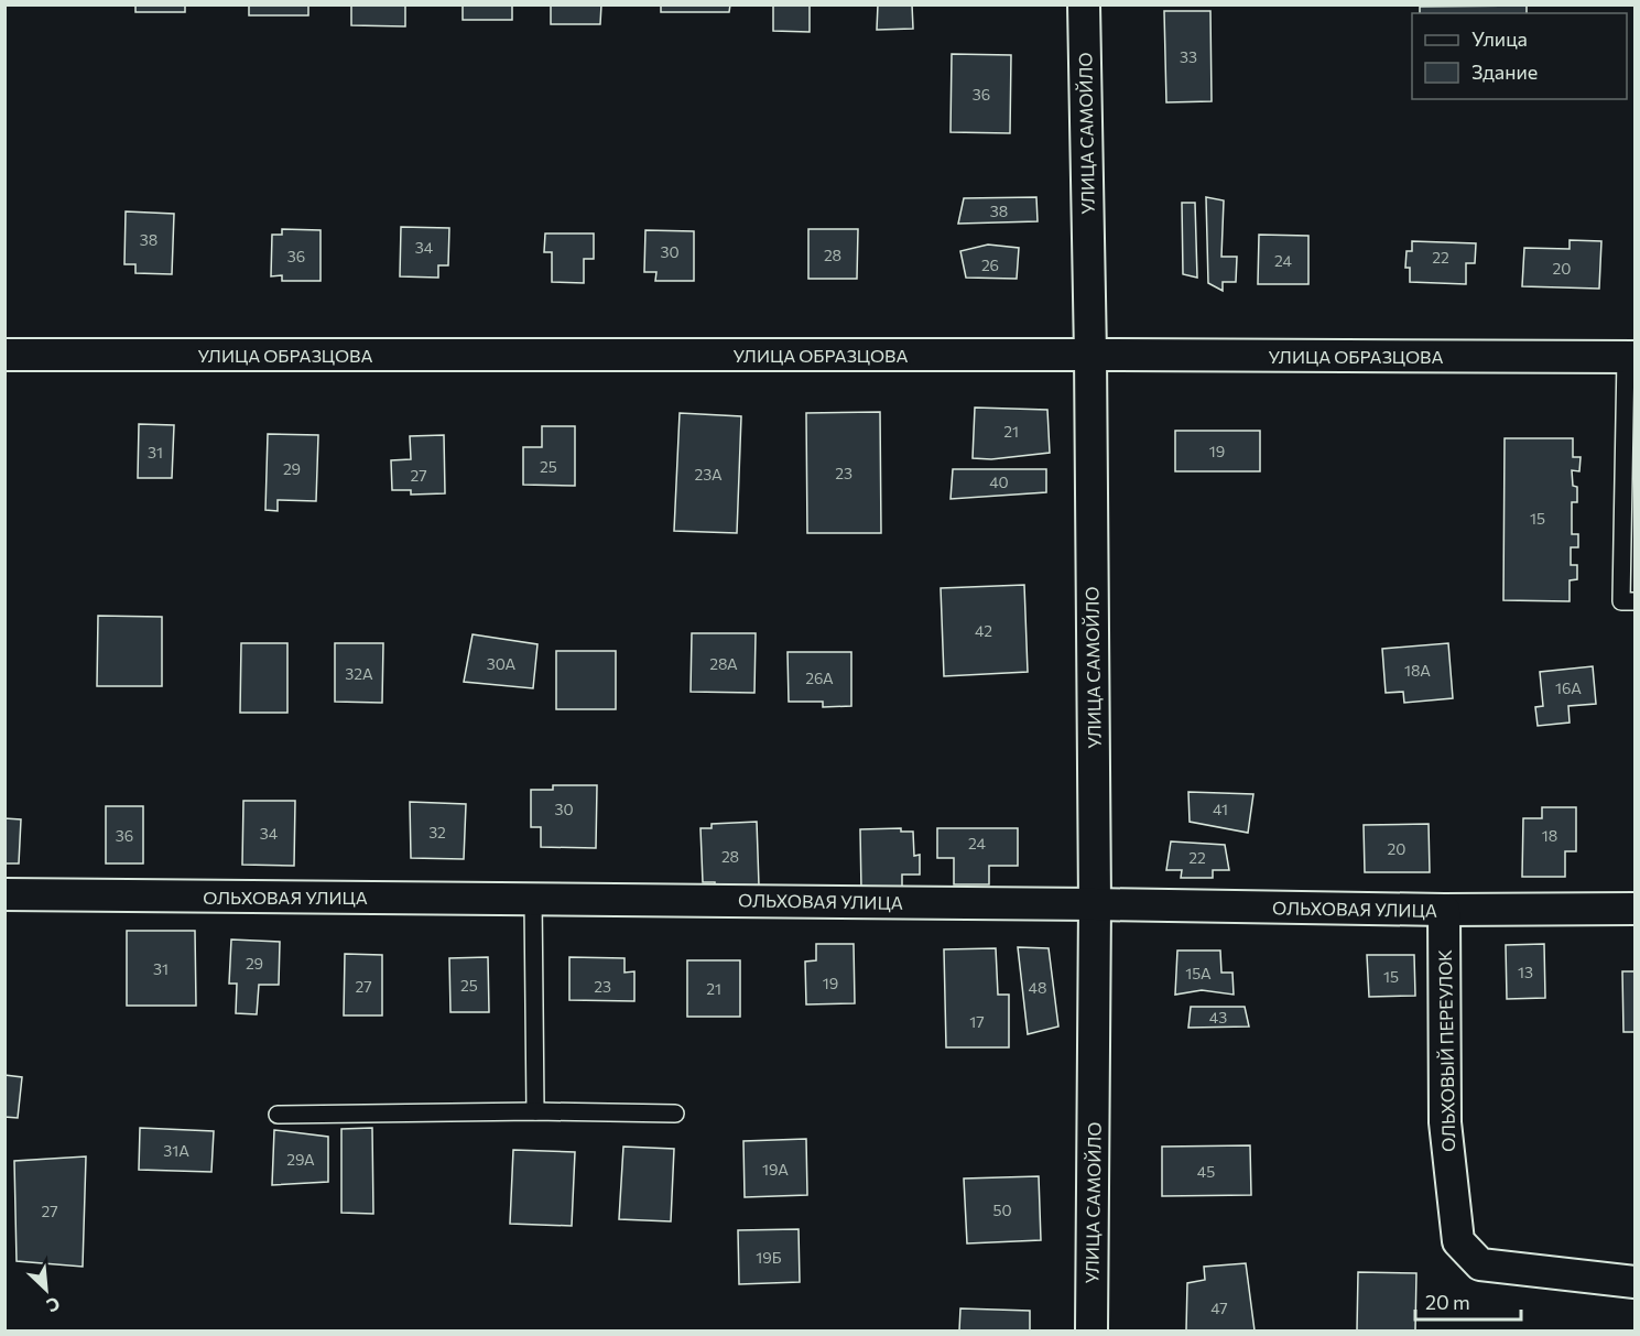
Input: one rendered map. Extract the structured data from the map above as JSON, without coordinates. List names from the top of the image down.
{
  "streets": {
    "street": [
      "УЛИЦА САМОЙЛО",
      "УЛИЦА ОБРАЗЦОВА",
      "ОЛЬХОВАЯ УЛИЦА",
      "ОЛЬХОВЫЙ ПЕРЕУЛОК"
    ]
  },
  "crossings": [
    ["УЛИЦА САМОЙЛО", "УЛИЦА ОБРАЗЦОВА"],
    ["УЛИЦА САМОЙЛО", "ОЛЬХОВАЯ УЛИЦА"],
    ["ОЛЬХОВАЯ УЛИЦА", "ОЛЬХОВЫЙ ПЕРЕУЛОК"]
  ],
  "house_numbers": [
    "33",
    "36",
    "38",
    "38",
    "34",
    "30",
    "28",
    "36",
    "22",
    "24",
    "26",
    "20",
    "21",
    "19",
    "31",
    "25",
    "29",
    "23",
    "23А",
    "27",
    "40",
    "15",
    "42",
    "30А",
    "28А",
    "18А",
    "32А",
    "26А",
    "16А",
    "30",
    "41",
    "32",
    "34",
    "36",
    "18",
    "24",
    "20",
    "28",
    "22",
    "29",
    "31",
    "13",
    "15А",
    "15",
    "19",
    "25",
    "27",
    "23",
    "48",
    "21",
    "43",
    "17",
    "31А",
    "29А",
    "19А",
    "45",
    "50",
    "27",
    "19Б",
    "47"
  ],
  "legend": ["Улица", "Здание"],
  "scale_bar": "20 m",
  "north": "bottom right"
}
